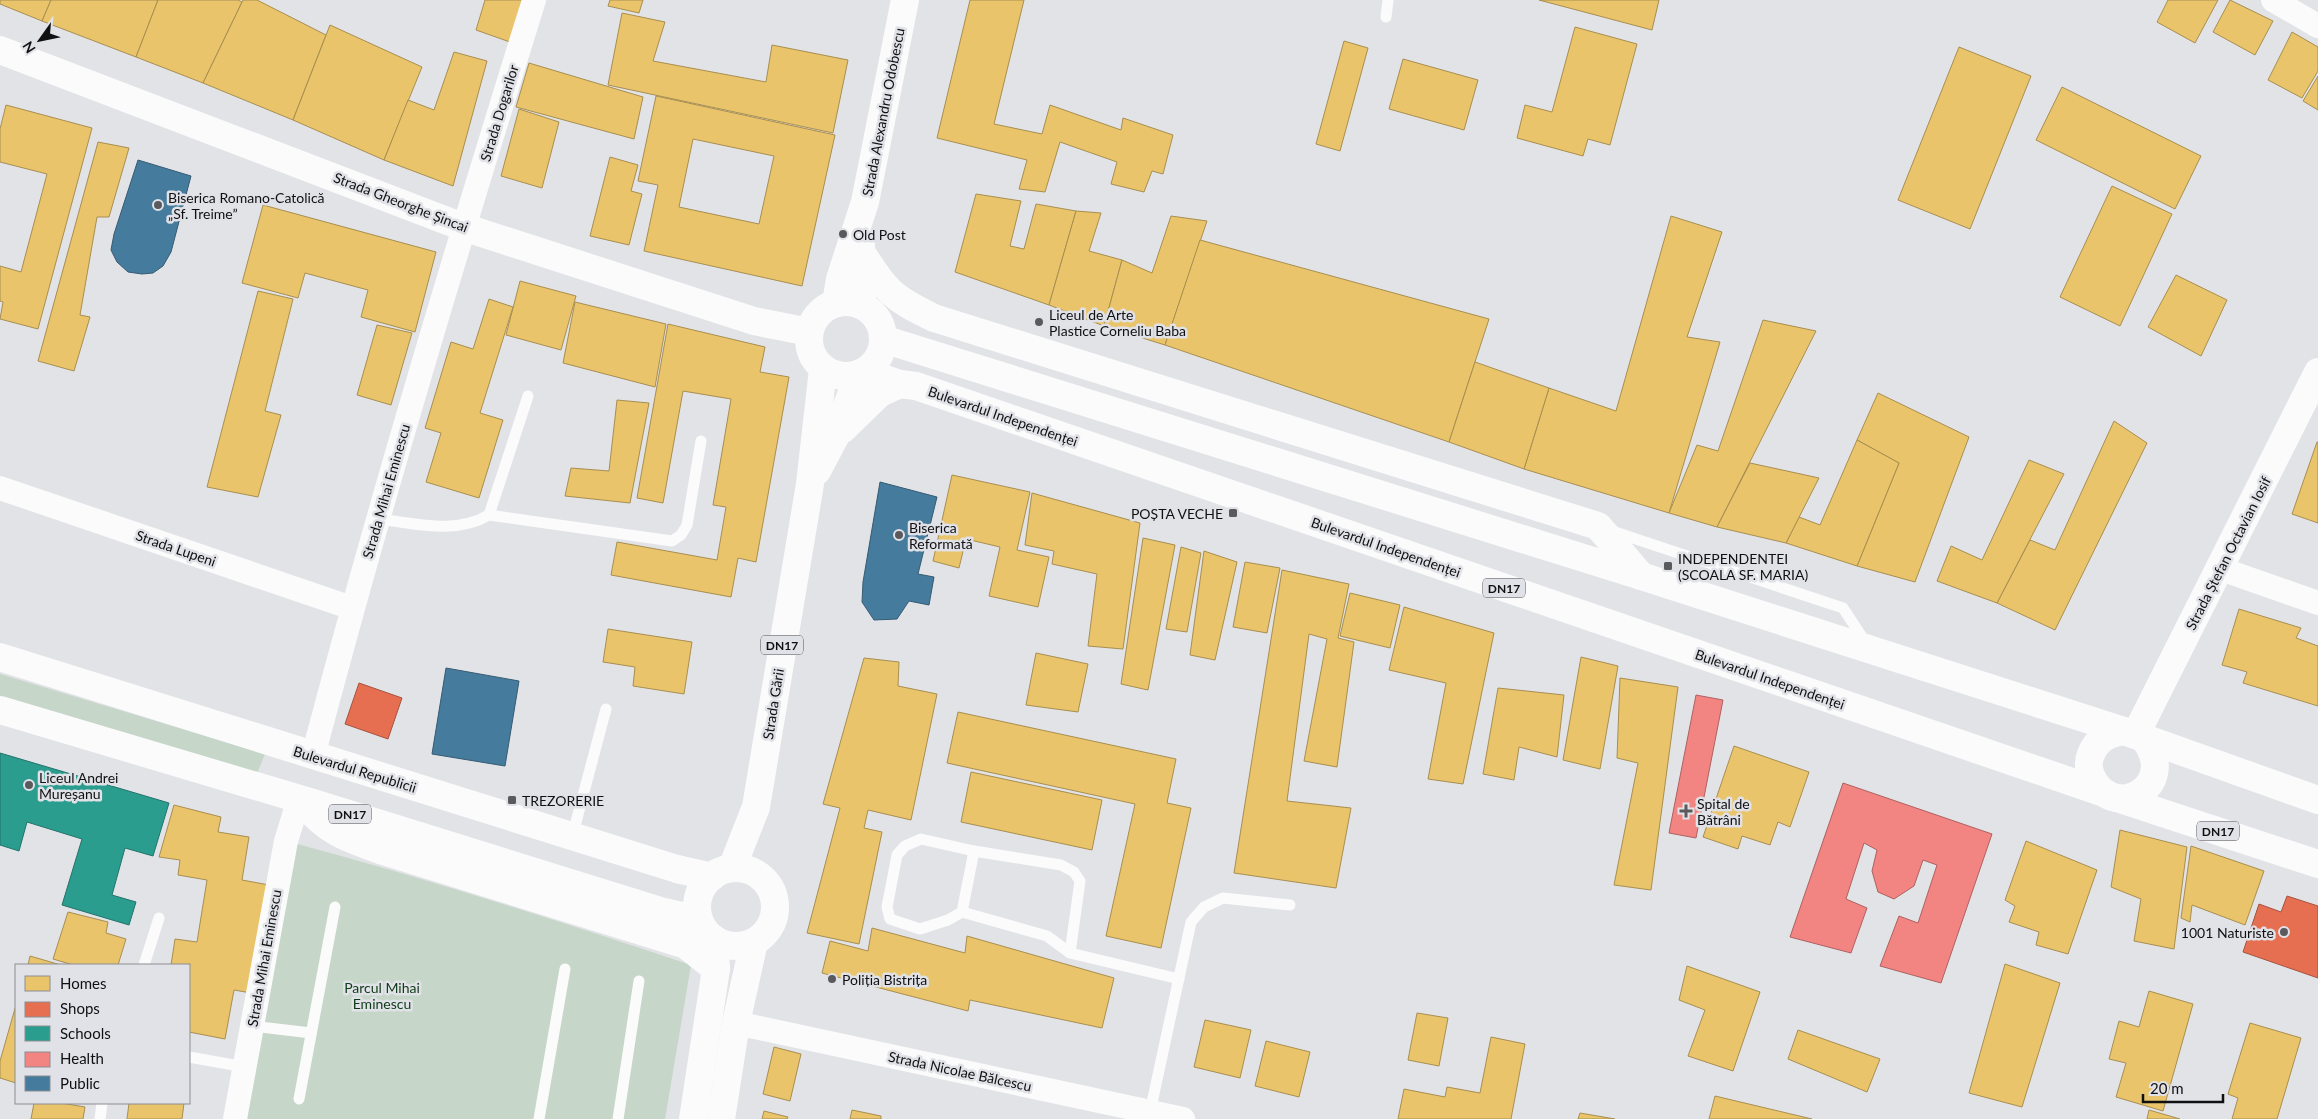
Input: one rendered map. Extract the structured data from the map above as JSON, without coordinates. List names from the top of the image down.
{
  "streets": {
    "main road": [
      "Strada Alexandru Odobescu",
      "Strada Gheorghe Șincai",
      "Bulevardul Independenței",
      "Strada Ștefan Octavian Iosif",
      "DN17",
      "Strada Gării",
      "Bulevardul Republicii"
    ],
    "street": [
      "Strada Dogarilor",
      "Strada Mihai Eminescu",
      "Strada Lupeni",
      "Strada Nicolae Bălcescu"
    ]
  },
  "crossings": [
    ["Strada Alexandru Odobescu", "Strada Gheorghe Șincai"],
    ["Strada Alexandru Odobescu", "Bulevardul Independenței"],
    ["Strada Alexandru Odobescu", "DN17"],
    ["Strada Alexandru Odobescu", "Strada Gării"],
    ["Strada Dogarilor", "Strada Gheorghe Șincai"],
    ["Strada Dogarilor", "Strada Mihai Eminescu"],
    ["Strada Gheorghe Șincai", "Bulevardul Independenței"],
    ["Strada Gheorghe Șincai", "Strada Mihai Eminescu"],
    ["Strada Gheorghe Șincai", "DN17"],
    ["Strada Gheorghe Șincai", "Strada Gării"],
    ["Bulevardul Independenței", "Strada Ștefan Octavian Iosif"],
    ["Bulevardul Independenței", "DN17"],
    ["Bulevardul Independenței", "Strada Gării"],
    ["Strada Mihai Eminescu", "Strada Lupeni"],
    ["Strada Mihai Eminescu", "DN17"],
    ["Strada Mihai Eminescu", "Bulevardul Republicii"],
    ["DN17", "Strada Gării"],
    ["DN17", "Bulevardul Republicii"],
    ["Strada Gării", "Bulevardul Republicii"]
  ],
  "parks": ["Parcul Mihai Eminescu"],
  "places": {
    "other": [
      "Biserica Romano-Catolică „Sf. Treime”",
      "Old Post",
      "Liceul de Arte Plastice Corneliu Baba",
      "Biserica Reformată",
      "Liceul Andrei Mureșanu",
      "1001 Naturiste",
      "Poliția Bistrița"
    ],
    "transit": ["POȘTA VECHE", "INDEPENDENTEI (SCOALA SF. MARIA)", "TREZORERIE"],
    "health": ["Spital de Bătrâni"]
  },
  "legend": [
    "Homes",
    "Shops",
    "Schools",
    "Health",
    "Public"
  ],
  "scale_bar": "20 m",
  "north": "bottom left"
}
